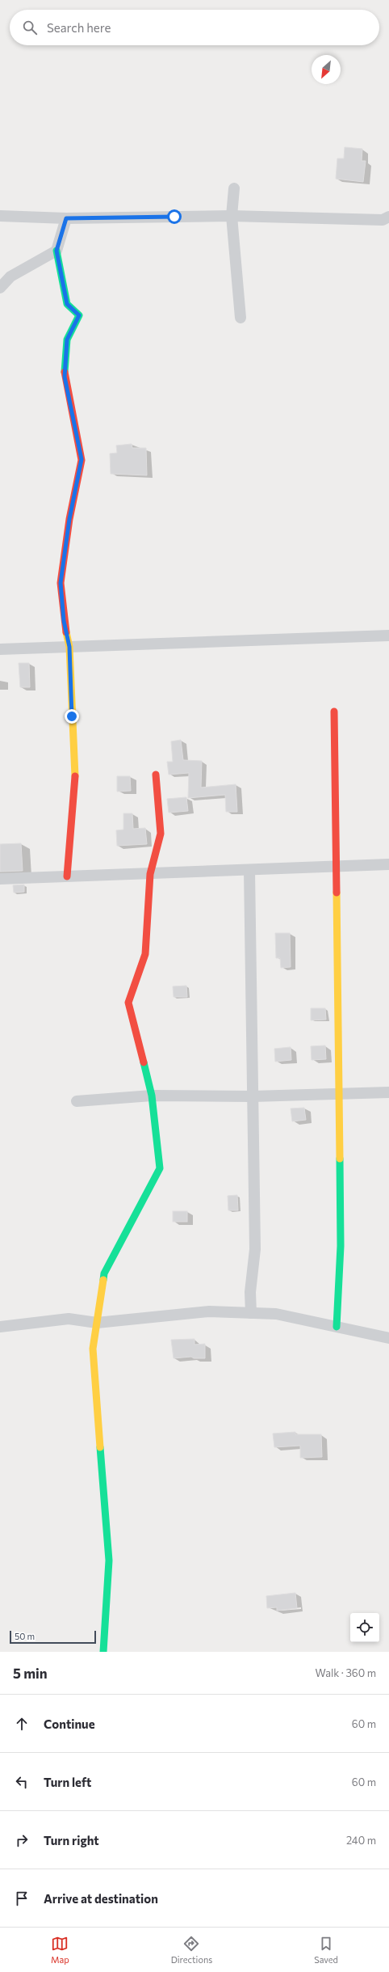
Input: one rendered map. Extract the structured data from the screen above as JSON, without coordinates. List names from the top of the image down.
{
  "scale_bar": "50 m",
  "north": "bottom left",
  "page": {
    "search": "Search here",
    "scale": "50 m",
    "heading": ["5 min", "Walk · 360 m"],
    "list": [
      ["Continue", "60 m"],
      ["Turn left", "60 m"],
      ["Turn right", "240 m"],
      "Arrive at destination"
    ],
    "nav": ["Map", "Directions", "Saved"]
  }
}
